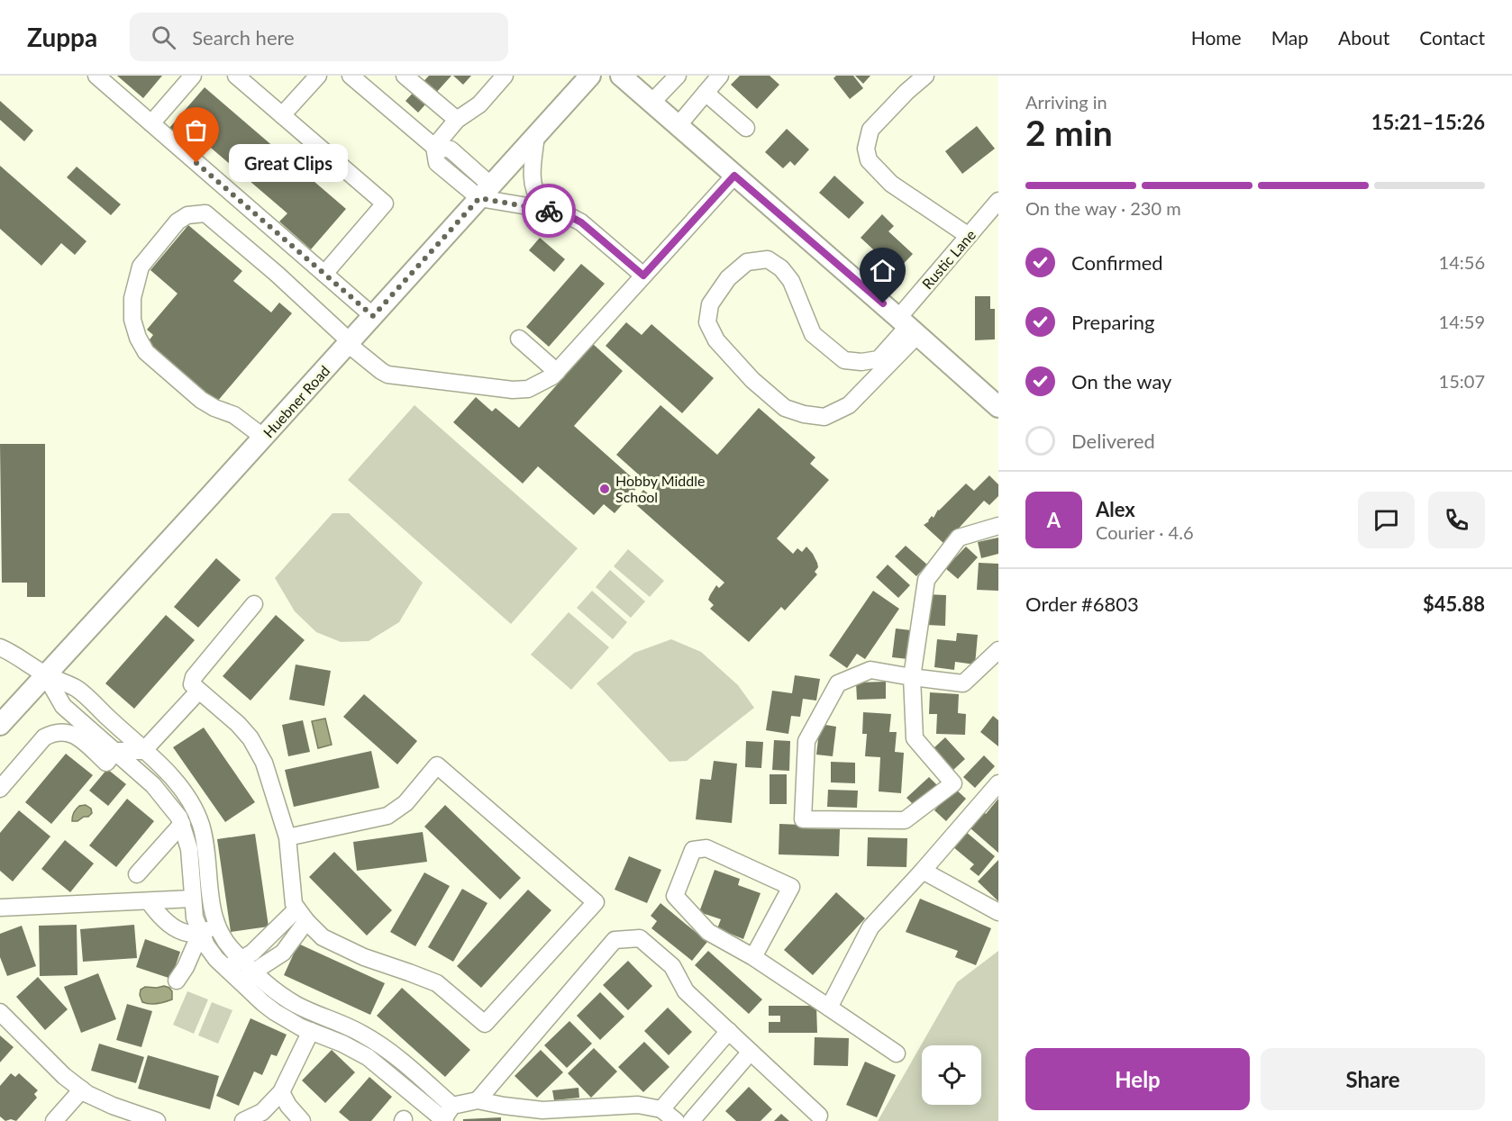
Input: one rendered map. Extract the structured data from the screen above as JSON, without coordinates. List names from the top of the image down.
{
  "streets": {
    "main road": ["Huebner Road"],
    "street": ["Rustic Lane"]
  },
  "places": ["Great Clips", "Hobby Middle School"],
  "page": {
    "header": "Zuppa",
    "search": "Search here",
    "nav": [
      "Home",
      "Map",
      "About",
      "Contact"
    ],
    "heading": ["2 min", "Arriving in", "15:21–15:26"],
    "panel": [
      "Alex",
      "Courier · 4.6",
      "Order #6803",
      "$45.88"
    ],
    "bubble": "Great Clips",
    "bar": "On the way · 230 m",
    "list": [
      ["Confirmed", "14:56"],
      ["Preparing", "14:59"],
      ["On the way", "15:07"],
      "Delivered"
    ],
    "round": "A",
    "buttons": ["Help", "Share"]
  }
}
